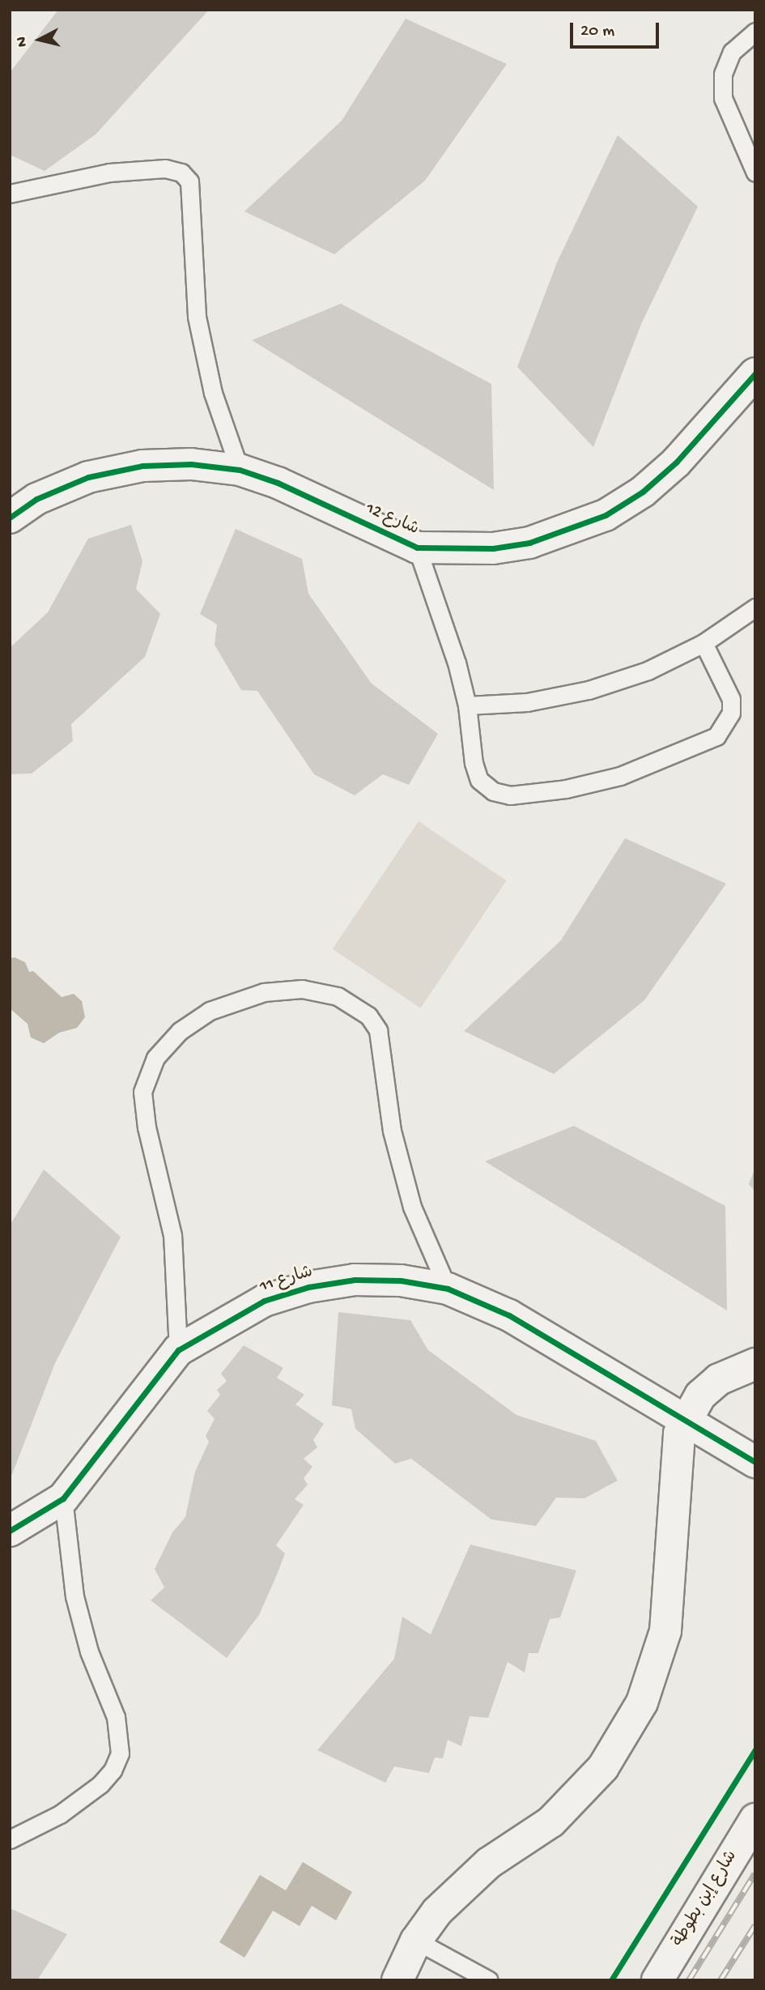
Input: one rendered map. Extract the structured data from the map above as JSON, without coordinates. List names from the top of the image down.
{
  "streets": {
    "street": ["شارع 12", "شارع 11", "شارع إبن بطوطة"]
  },
  "scale_bar": "20 m",
  "north": "left"
}
